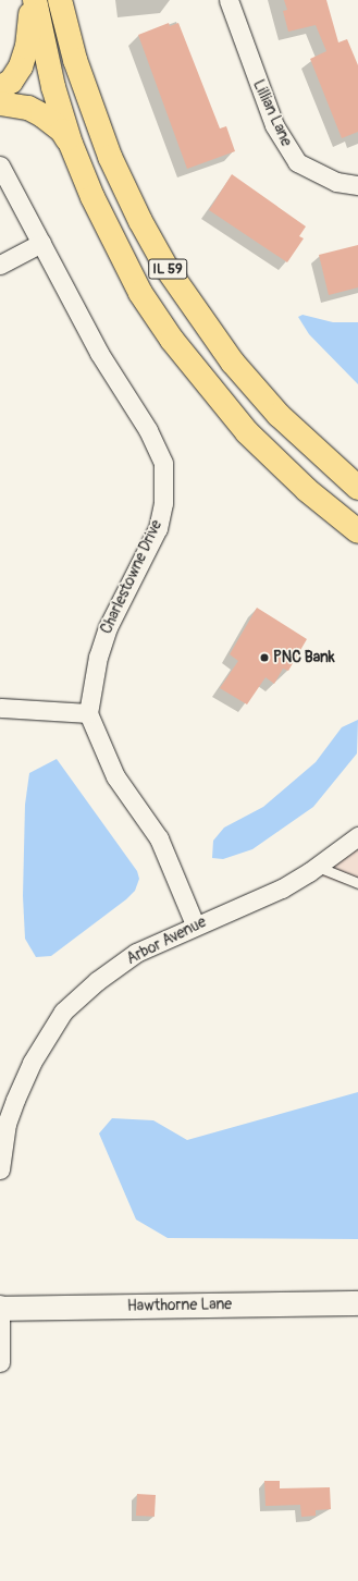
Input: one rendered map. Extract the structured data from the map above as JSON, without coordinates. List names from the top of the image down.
{
  "streets": {
    "main road": ["IL 59"],
    "street": [
      "Lillian Lane",
      "Charlestowne Drive",
      "Arbor Avenue",
      "Hawthorne Lane"
    ]
  },
  "places": ["PNC Bank"]
}
